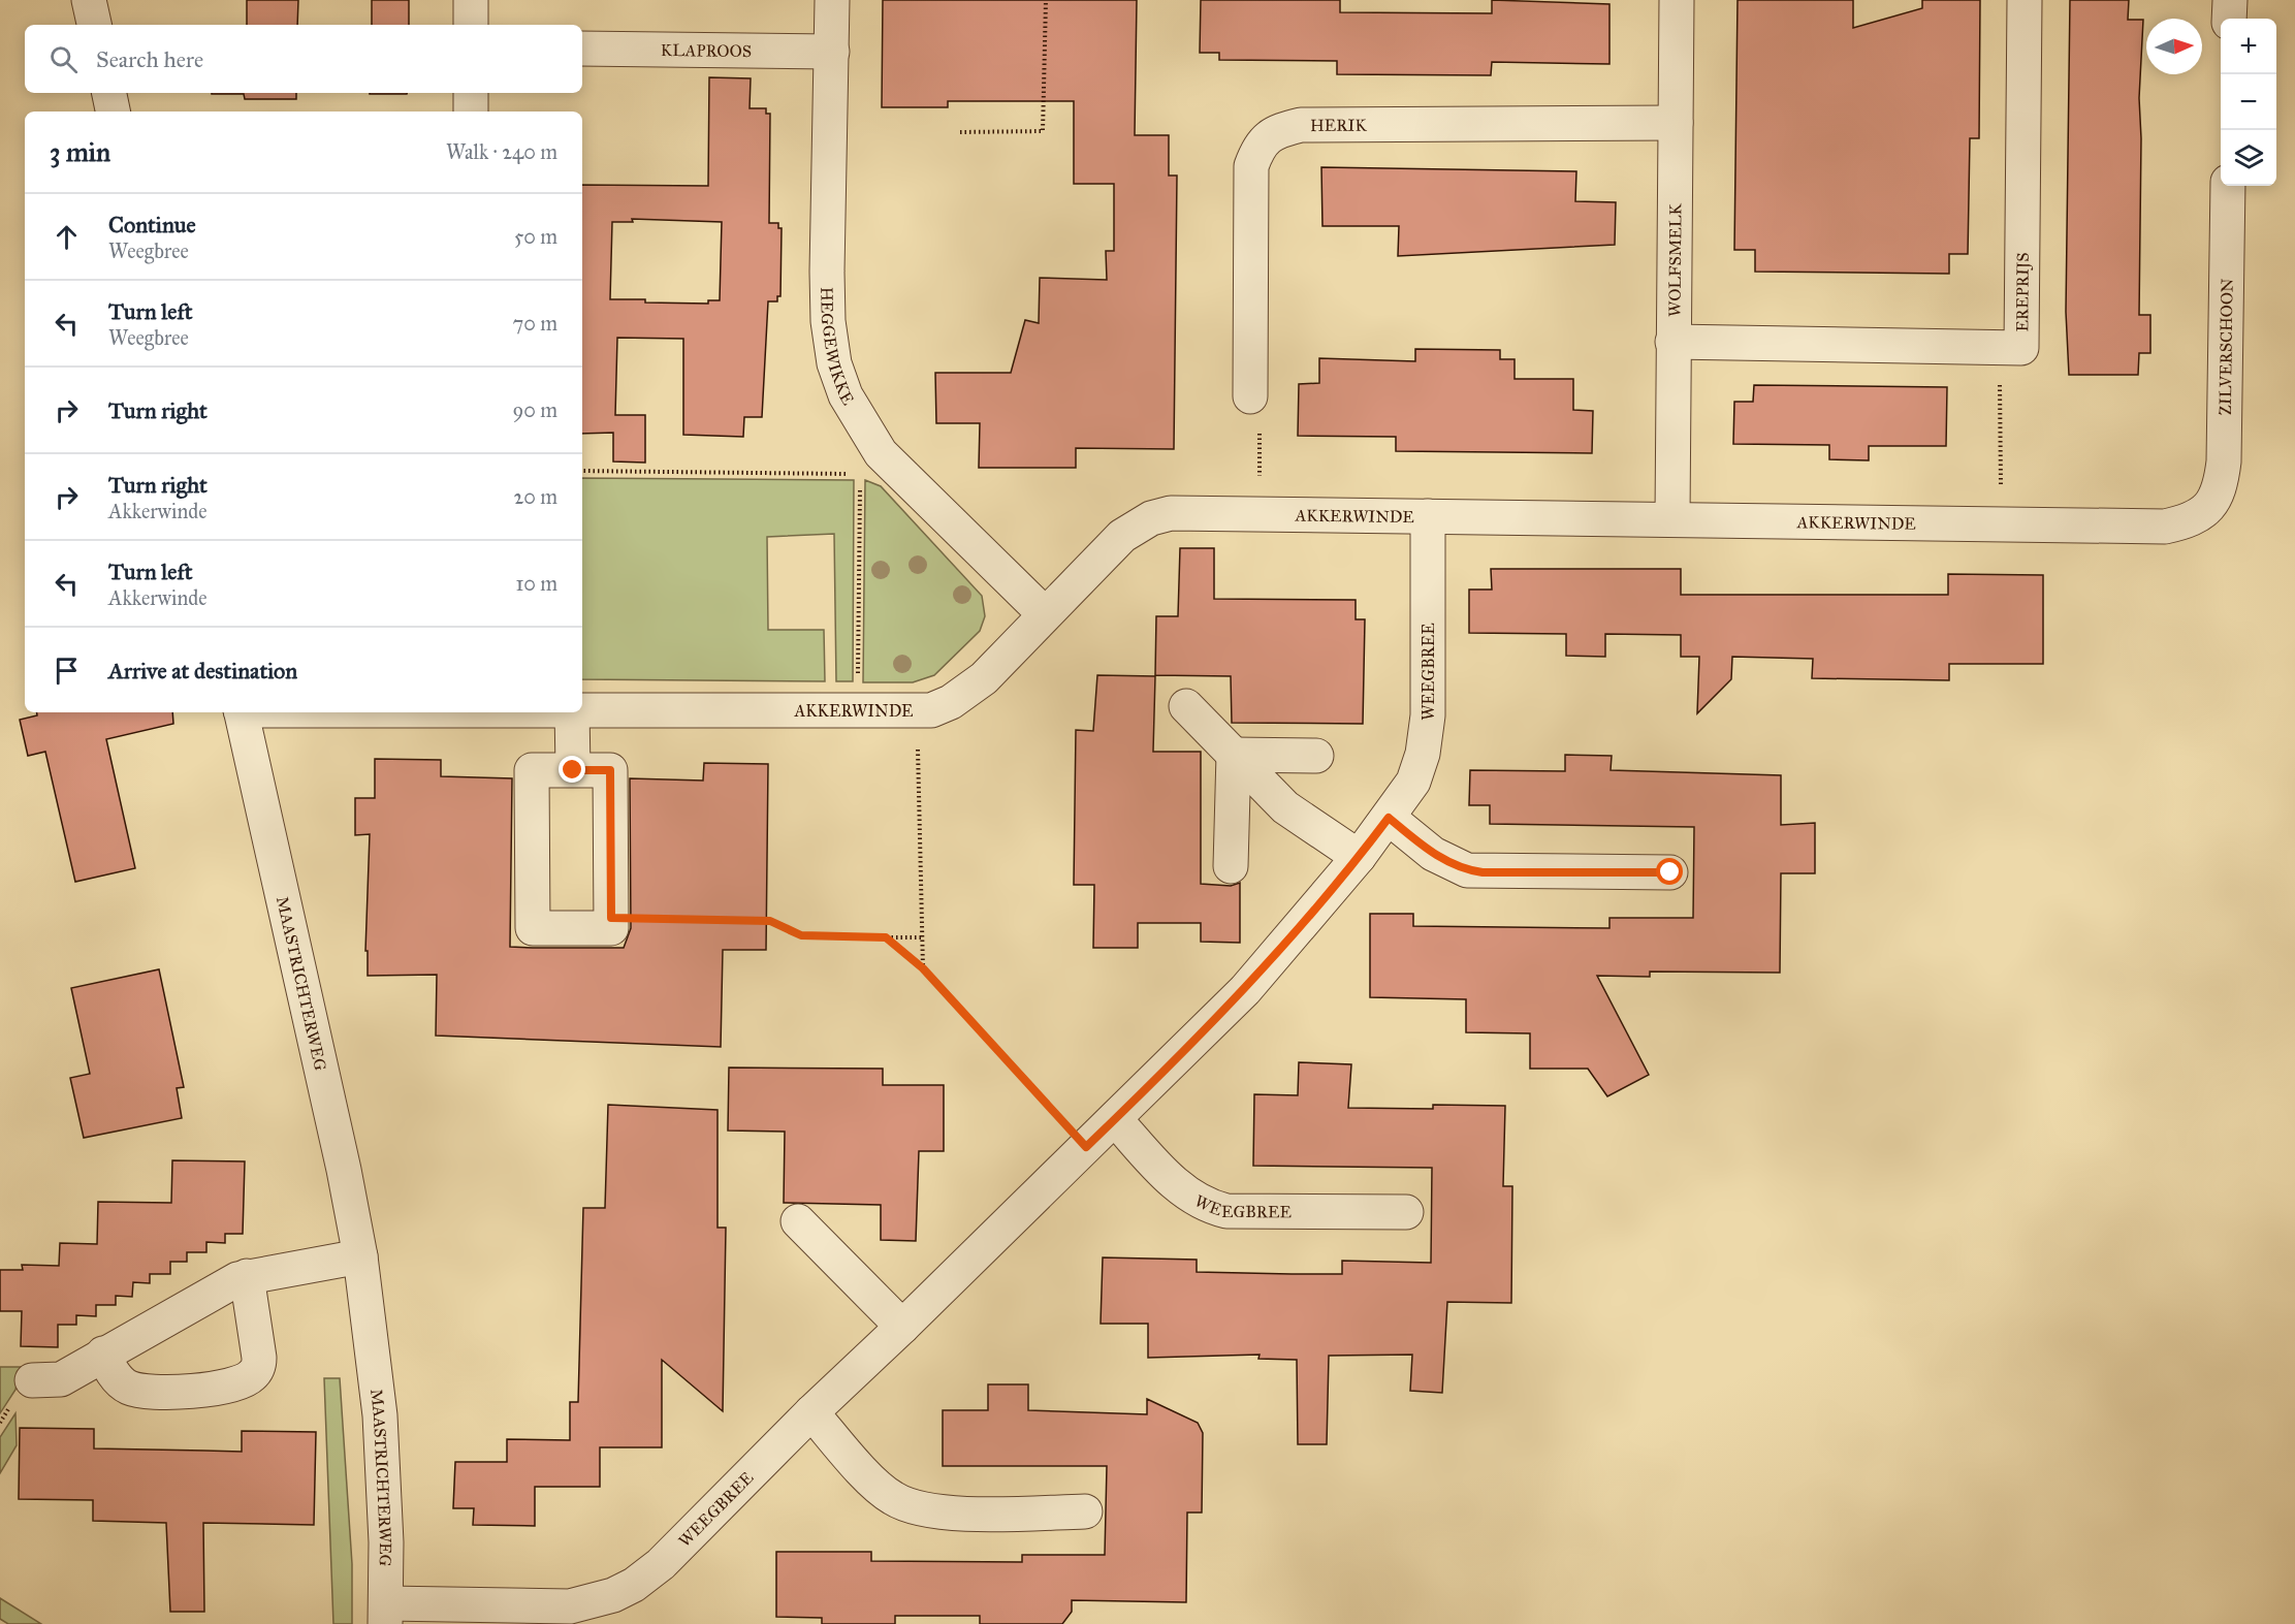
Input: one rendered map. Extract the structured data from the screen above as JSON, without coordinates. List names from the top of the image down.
{
  "streets": {
    "street": [
      "KLAPROOS",
      "HERIK",
      "WOLFSMELK",
      "EREPRIJS",
      "HEGGEWIKKE",
      "ZILVERSCHOON",
      "AKKERWINDE",
      "WEEGBREE",
      "MAASTRICHTERWEG"
    ]
  },
  "crossings": [
    ["KLAPROOS", "HEGGEWIKKE"],
    ["HERIK", "WOLFSMELK"],
    ["WOLFSMELK", "EREPRIJS"],
    ["WOLFSMELK", "AKKERWINDE"],
    ["HEGGEWIKKE", "AKKERWINDE"],
    ["ZILVERSCHOON", "AKKERWINDE"],
    ["AKKERWINDE", "WEEGBREE"],
    ["WEEGBREE", "MAASTRICHTERWEG"]
  ],
  "north": "right",
  "page": {
    "map_buttons": ["+", "−"],
    "search": "Search here",
    "heading": ["3 min", "Walk · 240 m"],
    "list": [
      ["Continue", "Weegbree", "50 m"],
      ["Turn left", "Weegbree", "70 m"],
      ["Turn right", "90 m"],
      ["Turn right", "Akkerwinde", "20 m"],
      ["Turn left", "Akkerwinde", "10 m"],
      "Arrive at destination"
    ]
  }
}
